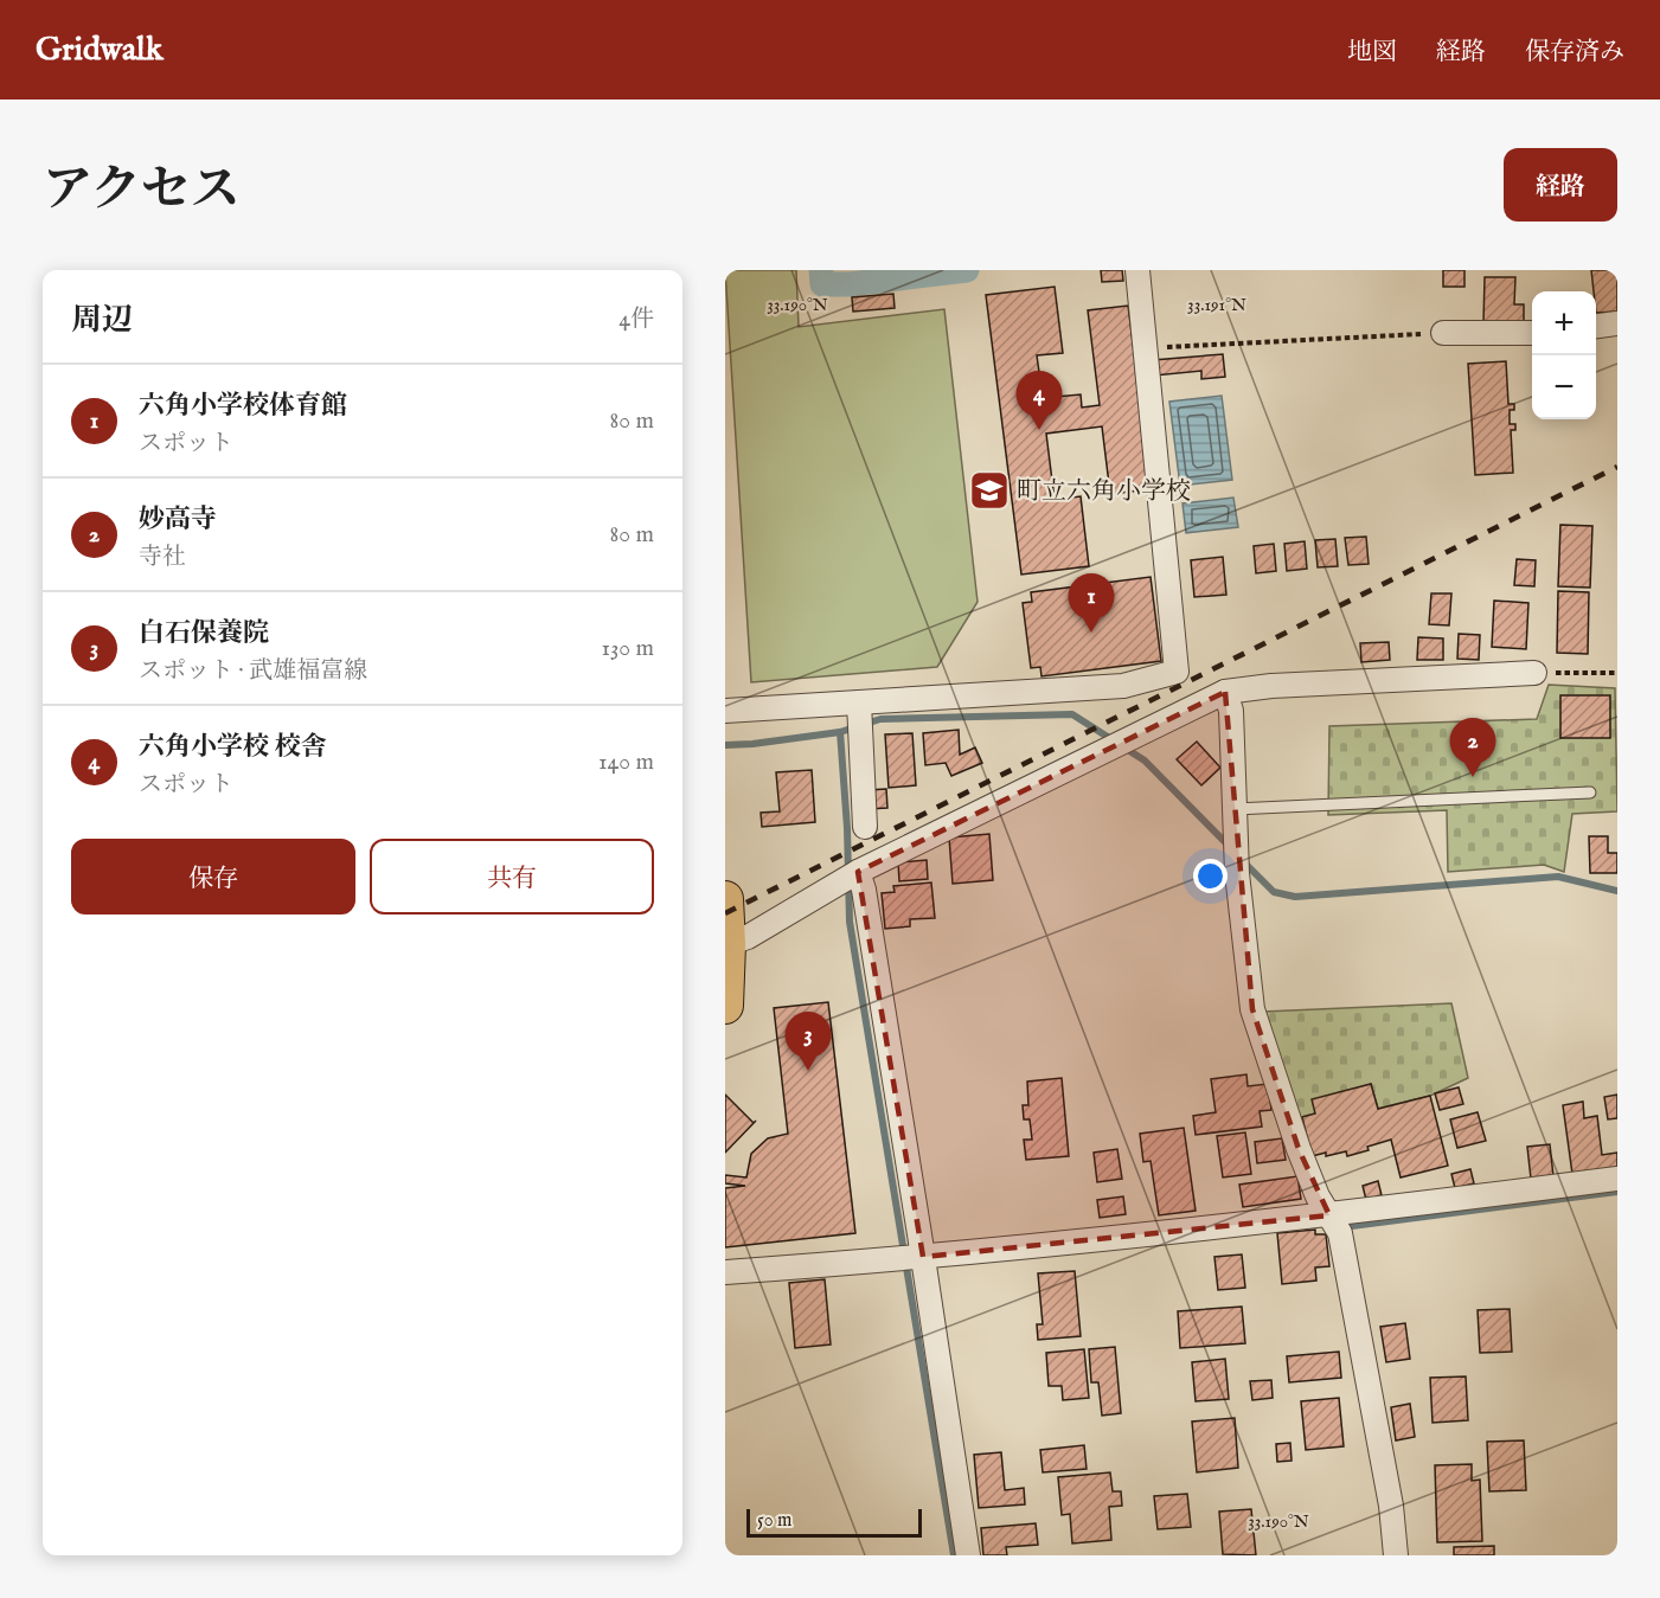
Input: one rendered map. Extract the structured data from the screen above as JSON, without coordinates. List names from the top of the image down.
{
  "places": {
    "school or university": ["町立六角小学校"]
  },
  "scale_bar": "50 m",
  "page": {
    "header": "Gridwalk",
    "nav": ["地図", "経路", "保存済み"],
    "title": "アクセス",
    "buttons": [
      "経路",
      ["保存", "共有"]
    ],
    "heading": ["周辺", "4件"],
    "map_buttons": ["+", "−"],
    "list": [
      {
        "mark": "1",
        "name": "六角小学校体育館",
        "note": "スポット",
        "value": "80 m"
      },
      {
        "mark": "2",
        "name": "妙高寺",
        "note": "寺社",
        "value": "80 m"
      },
      {
        "mark": "3",
        "name": "白石保養院",
        "note": "スポット · 武雄福富線",
        "value": "130 m"
      },
      {
        "mark": "4",
        "name": "六角小学校 校舎",
        "note": "スポット",
        "value": "140 m"
      }
    ],
    "pins": [
      "4",
      "1",
      "2",
      "3"
    ],
    "scale": "50 m"
  },
  "coordinates": ["33.190°N", "33.191°N"]
}
